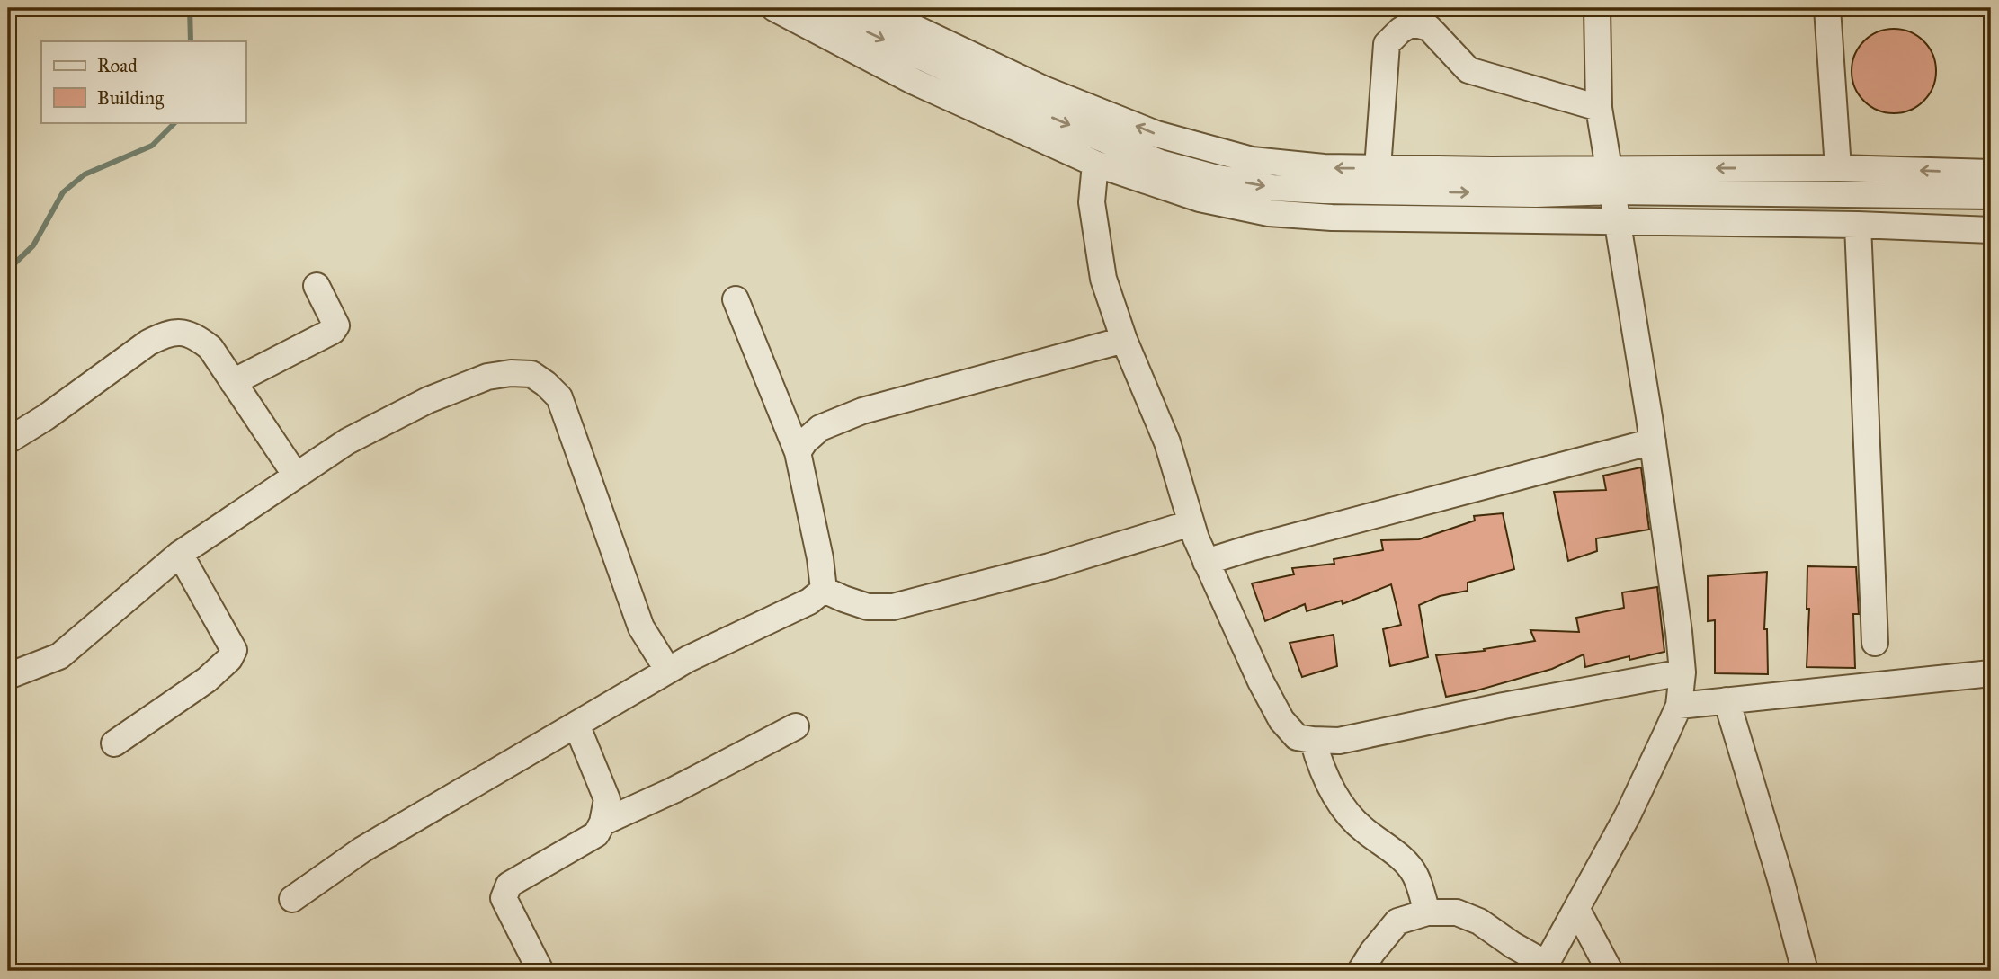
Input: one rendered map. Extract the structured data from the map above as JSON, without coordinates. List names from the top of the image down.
{
  "legend": ["Road", "Building"]
}
